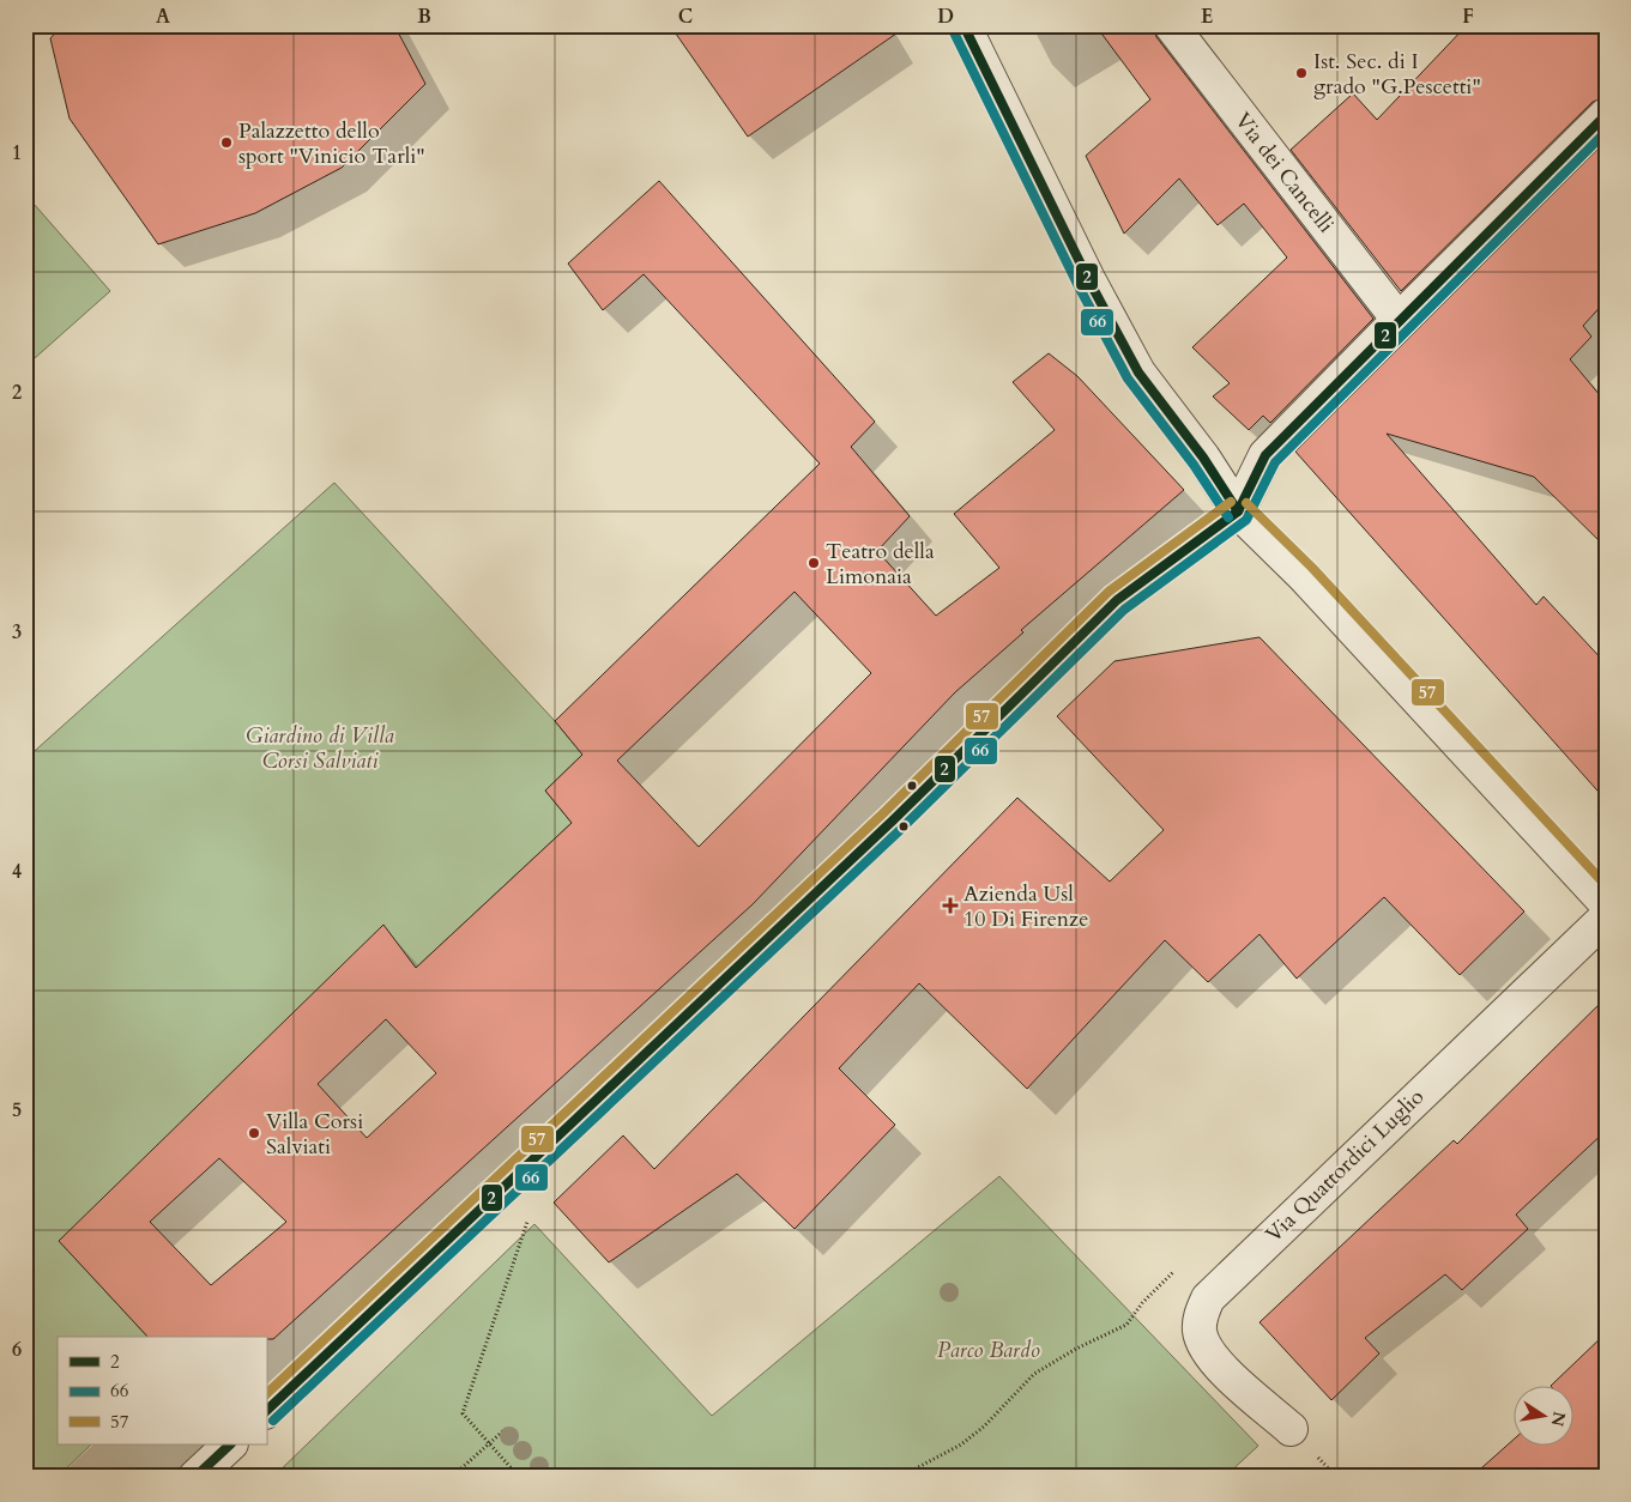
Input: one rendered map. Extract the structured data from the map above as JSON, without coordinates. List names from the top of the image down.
{
  "streets": {
    "street": ["Via dei Cancelli", "Via Quattordici Luglio"]
  },
  "parks": ["Giardino di Villa Corsi Salviati", "Parco Bardo"],
  "places": {
    "other": [
      "Ist. Sec. di I grado \"G.Pescetti\"",
      "Palazzetto dello sport \"Vinicio Tarli\"",
      "Teatro della Limonaia",
      "Villa Corsi Salviati"
    ],
    "health": ["Azienda Usl 10 Di Firenze"]
  },
  "lines": ["transit line 2", "transit line 66", "transit line 57"],
  "legend": ["2", "66", "57"],
  "north": "right",
  "grid": {
    "columns": [
      "A",
      "B",
      "C",
      "D",
      "E",
      "F"
    ],
    "rows": [
      "1",
      "2",
      "3",
      "4",
      "5",
      "6"
    ]
  }
}
